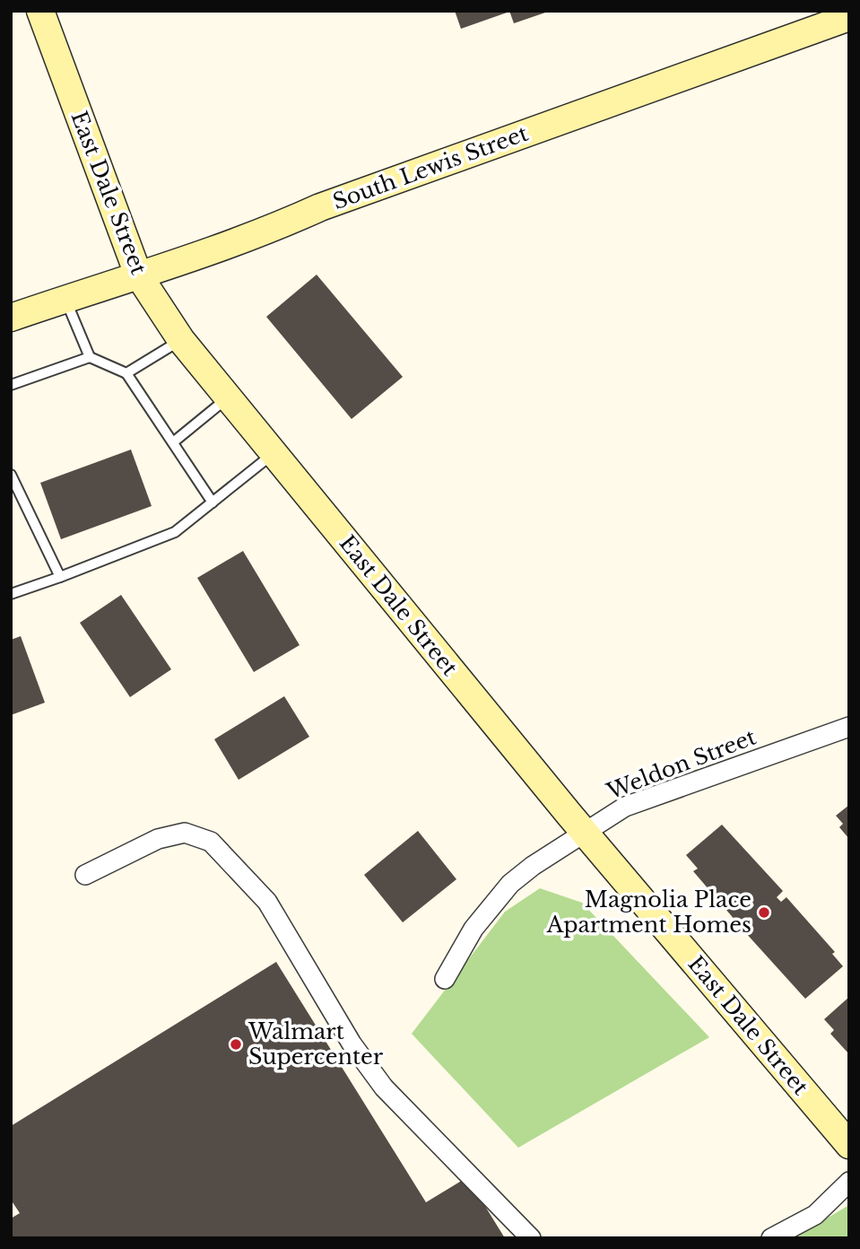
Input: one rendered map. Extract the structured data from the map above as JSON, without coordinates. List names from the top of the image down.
{
  "streets": {
    "street": ["South Lewis Street", "East Dale Street", "Weldon Street"]
  },
  "crossings": [
    ["South Lewis Street", "East Dale Street"],
    ["East Dale Street", "Weldon Street"]
  ],
  "places": ["Magnolia Place Apartment Homes", "Walmart Supercenter"]
}
